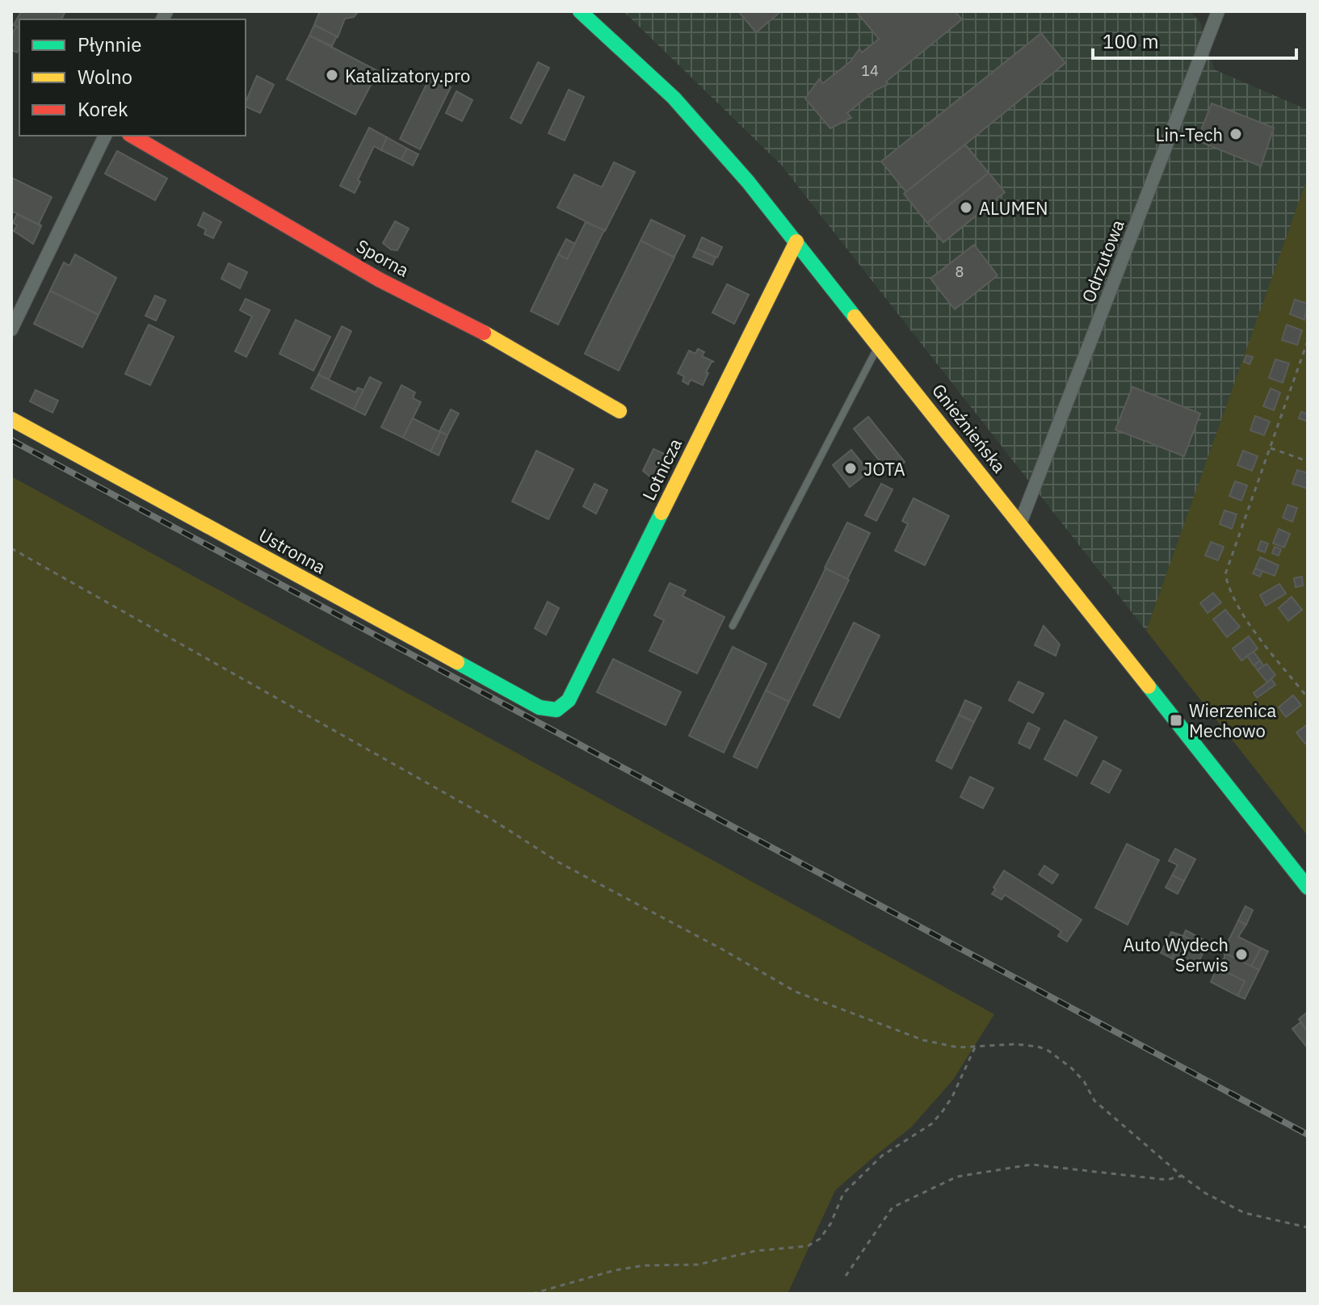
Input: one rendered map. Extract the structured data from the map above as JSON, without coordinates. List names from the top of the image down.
{
  "streets": {
    "street": [
      "Sporna",
      "Odrzutowa",
      "Gnieźnieńska",
      "Lotnicza",
      "Ustronna"
    ]
  },
  "crossings": [
    ["Odrzutowa", "Gnieźnieńska"],
    ["Gnieźnieńska", "Lotnicza"],
    ["Lotnicza", "Ustronna"]
  ],
  "places": {
    "other": [
      "Katalizatory.pro",
      "Lin-Tech",
      "ALUMEN",
      "JOTA",
      "Auto Wydech Serwis"
    ],
    "transit": ["Wierzenica Mechowo"]
  },
  "house_numbers": ["14", "8"],
  "legend": ["Płynnie", "Wolno", "Korek"],
  "scale_bar": "100 m"
}
